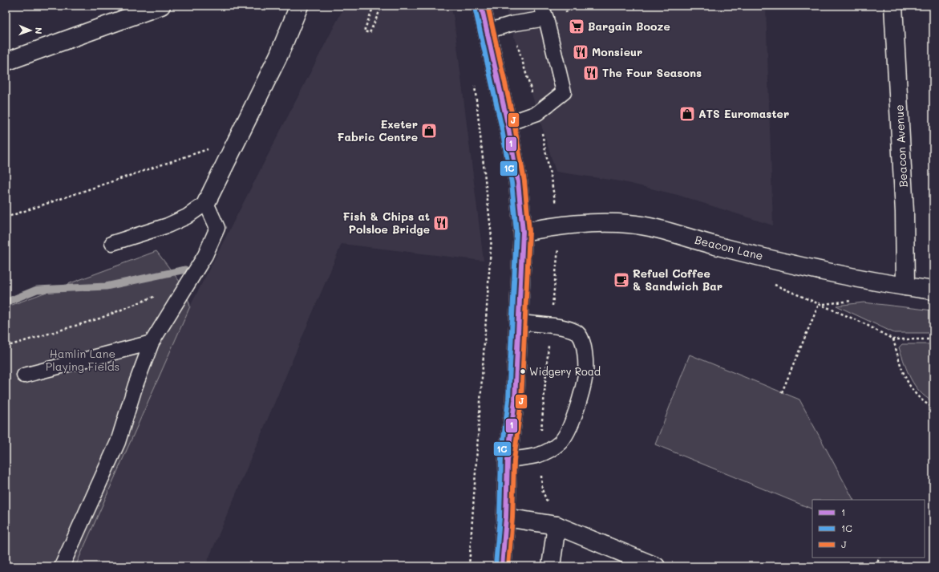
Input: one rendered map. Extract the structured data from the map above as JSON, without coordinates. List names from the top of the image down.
{
  "streets": {
    "street": ["Beacon Avenue", "Beacon Lane"]
  },
  "crossings": [
    ["Beacon Avenue", "Beacon Lane"]
  ],
  "parks": ["Hamlin Lane Playing Fields"],
  "places": {
    "supermarket": ["Bargain Booze"],
    "restaurant": ["Monsieur", "The Four Seasons", "Fish & Chips at Polsloe Bridge"],
    "shop": ["ATS Euromaster", "Exeter Fabric Centre"],
    "cafe": ["Refuel Coffee & Sandwich Bar"],
    "other": ["Widgery Road"]
  },
  "lines": ["transit line 1", "transit line J", "transit line 1C"],
  "legend": ["1", "1C", "J"],
  "north": "right"
}
